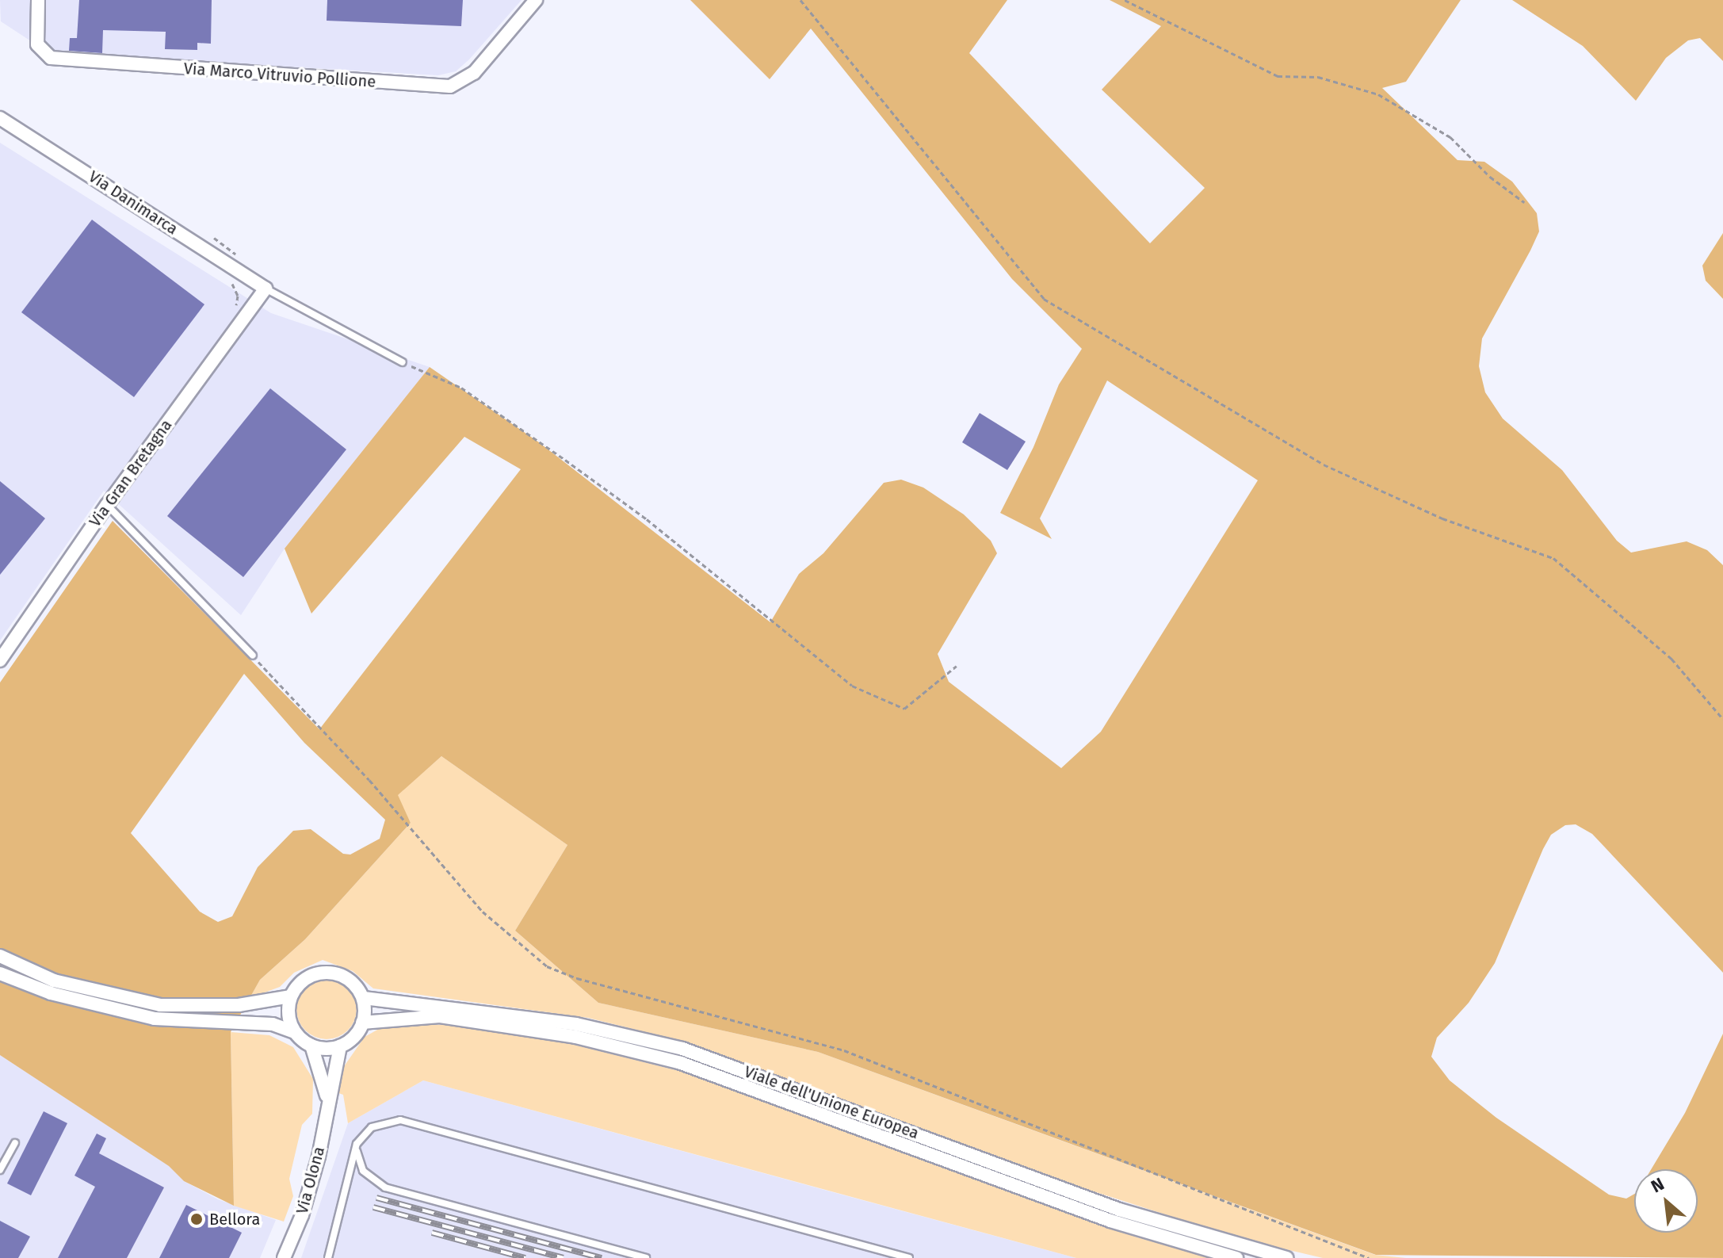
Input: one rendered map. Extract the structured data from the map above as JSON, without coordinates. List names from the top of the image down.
{
  "streets": {
    "street": [
      "Via Marco Vitruvio Pollione",
      "Via Danimarca",
      "Via Gran Bretagna",
      "Viale dell'Unione Europea",
      "Via Olona"
    ]
  },
  "crossings": [
    ["Via Danimarca", "Via Gran Bretagna"],
    ["Viale dell'Unione Europea", "Via Olona"]
  ],
  "places": ["Bellora"],
  "north": "top left"
}
